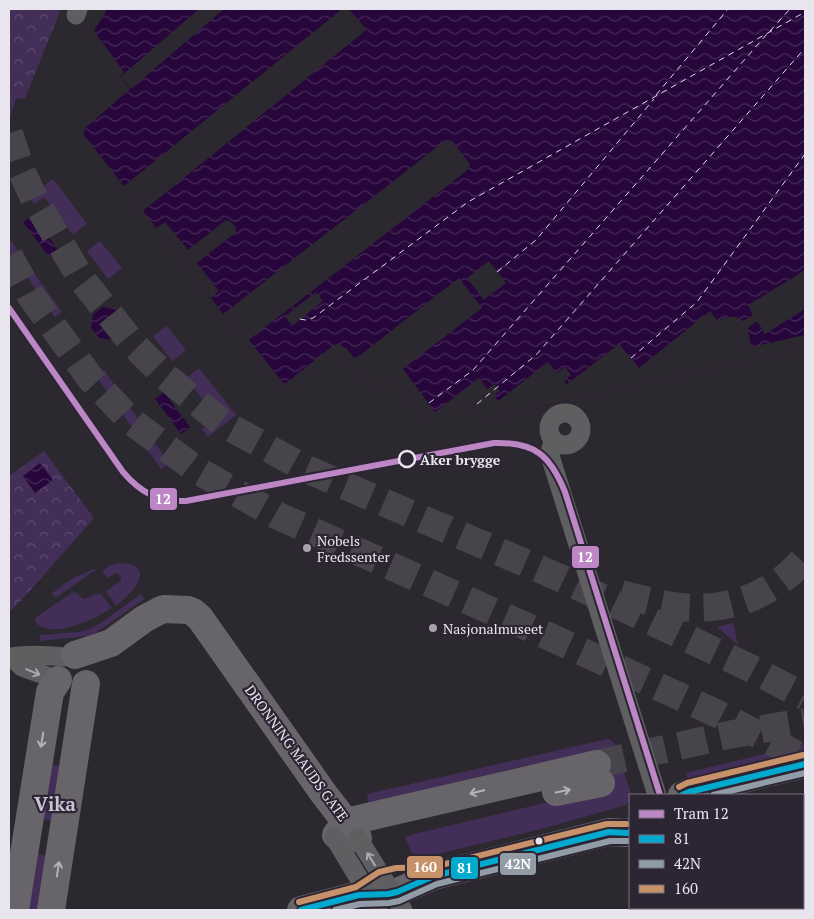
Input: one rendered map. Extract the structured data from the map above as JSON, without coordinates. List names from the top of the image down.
{
  "streets": {
    "highway": ["DRONNING MAUDS GATE"]
  },
  "districts": ["Vika"],
  "places": ["Aker brygge", "Nobels Fredssenter", "Nasjonalmuseet"],
  "lines": [
    "tram line 12",
    "transit line 160",
    "transit line 81",
    "transit line 42N"
  ],
  "legend": [
    "Tram 12",
    "81",
    "42N",
    "160"
  ]
}
